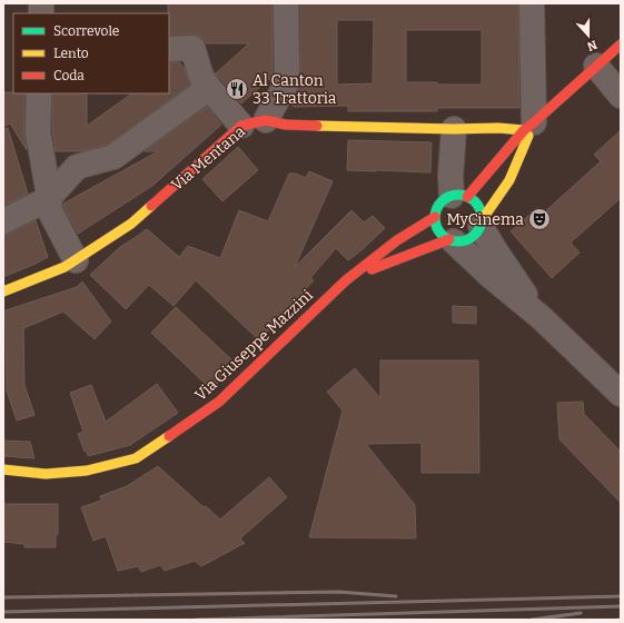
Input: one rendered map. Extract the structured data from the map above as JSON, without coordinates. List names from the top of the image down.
{
  "streets": {
    "street": ["Via Mentana", "Via Giuseppe Mazzini"]
  },
  "places": {
    "restaurant": ["Al Canton 33 Trattoria"],
    "theatre": ["MyCinema"]
  },
  "legend": ["Scorrevole", "Lento", "Coda"],
  "north": "bottom"
}
